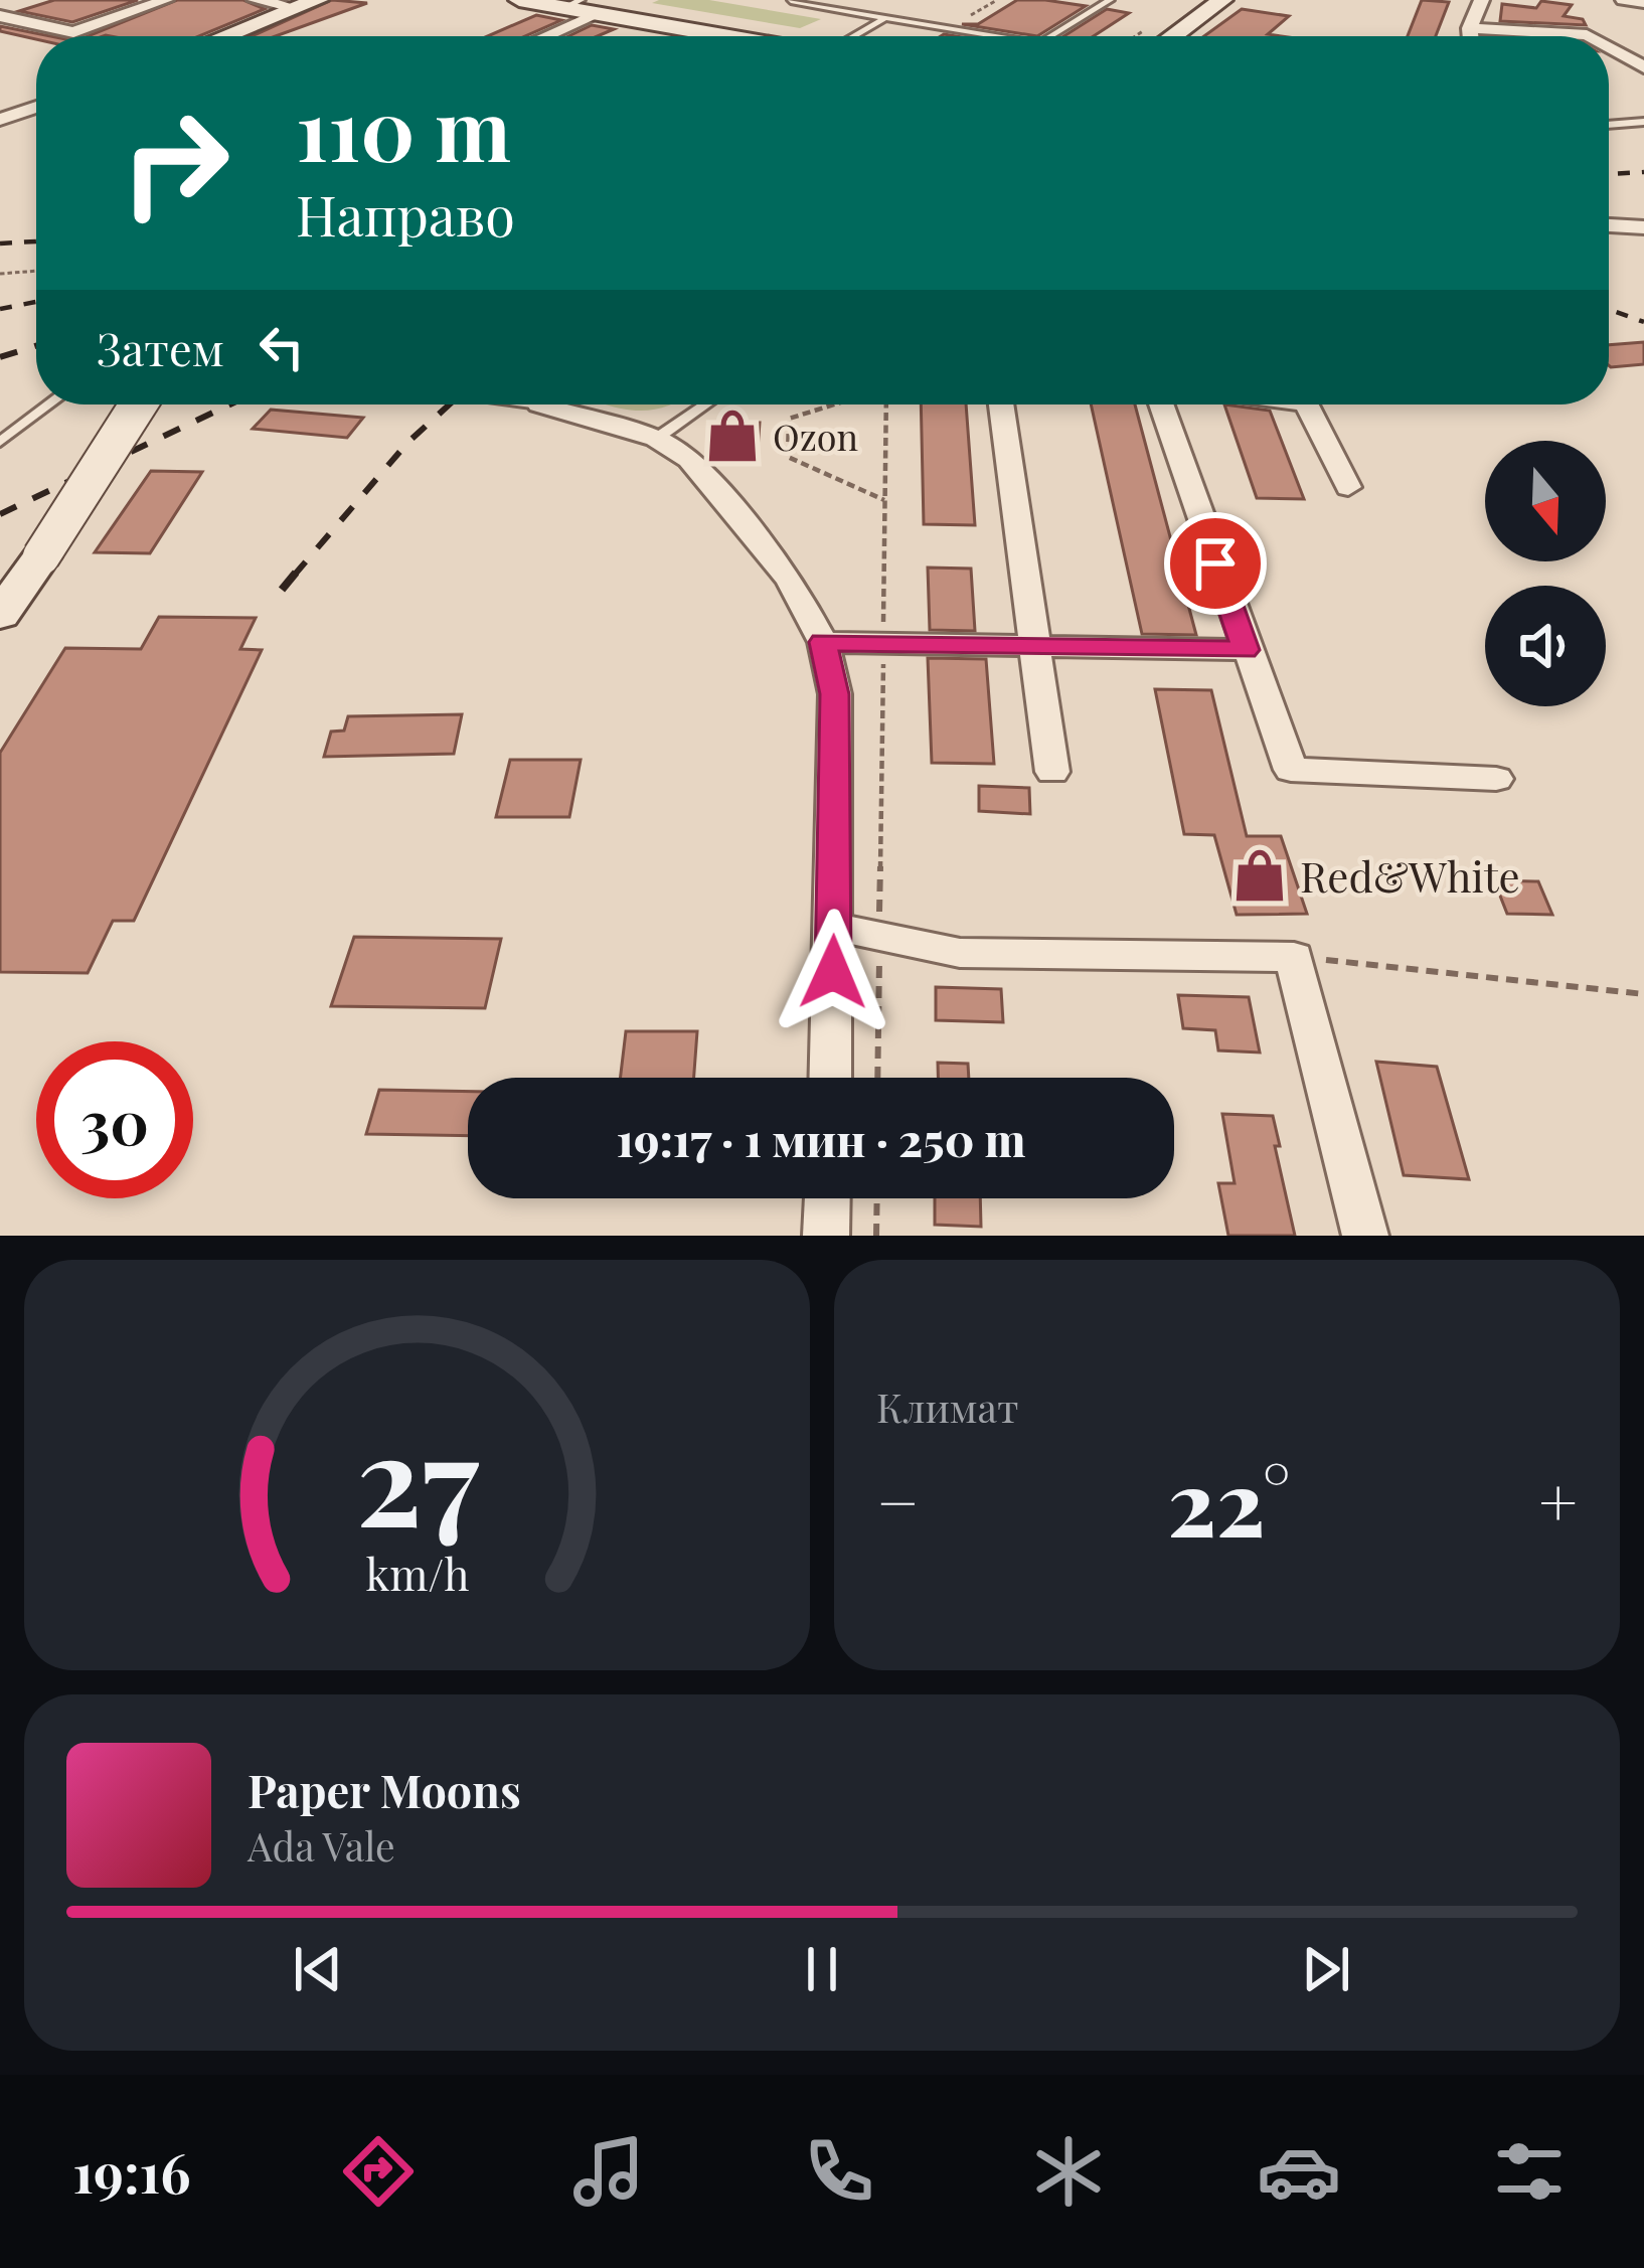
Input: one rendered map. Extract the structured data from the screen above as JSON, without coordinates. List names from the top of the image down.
{
  "places": {
    "shop": ["Ozon", "Red&White"]
  },
  "north": "bottom",
  "page": {
    "turn": ["110 m", "Направо"],
    "then": "Затем",
    "limit": "30",
    "trip": "19:17 · 1 мин · 250 m",
    "tile": "Климат",
    "heat": ["−", "22°", "+"],
    "song": ["Paper Moons", "Ada Vale"],
    "tabs": "19:16",
    "gauge": ["27", "km/h"]
  }
}
